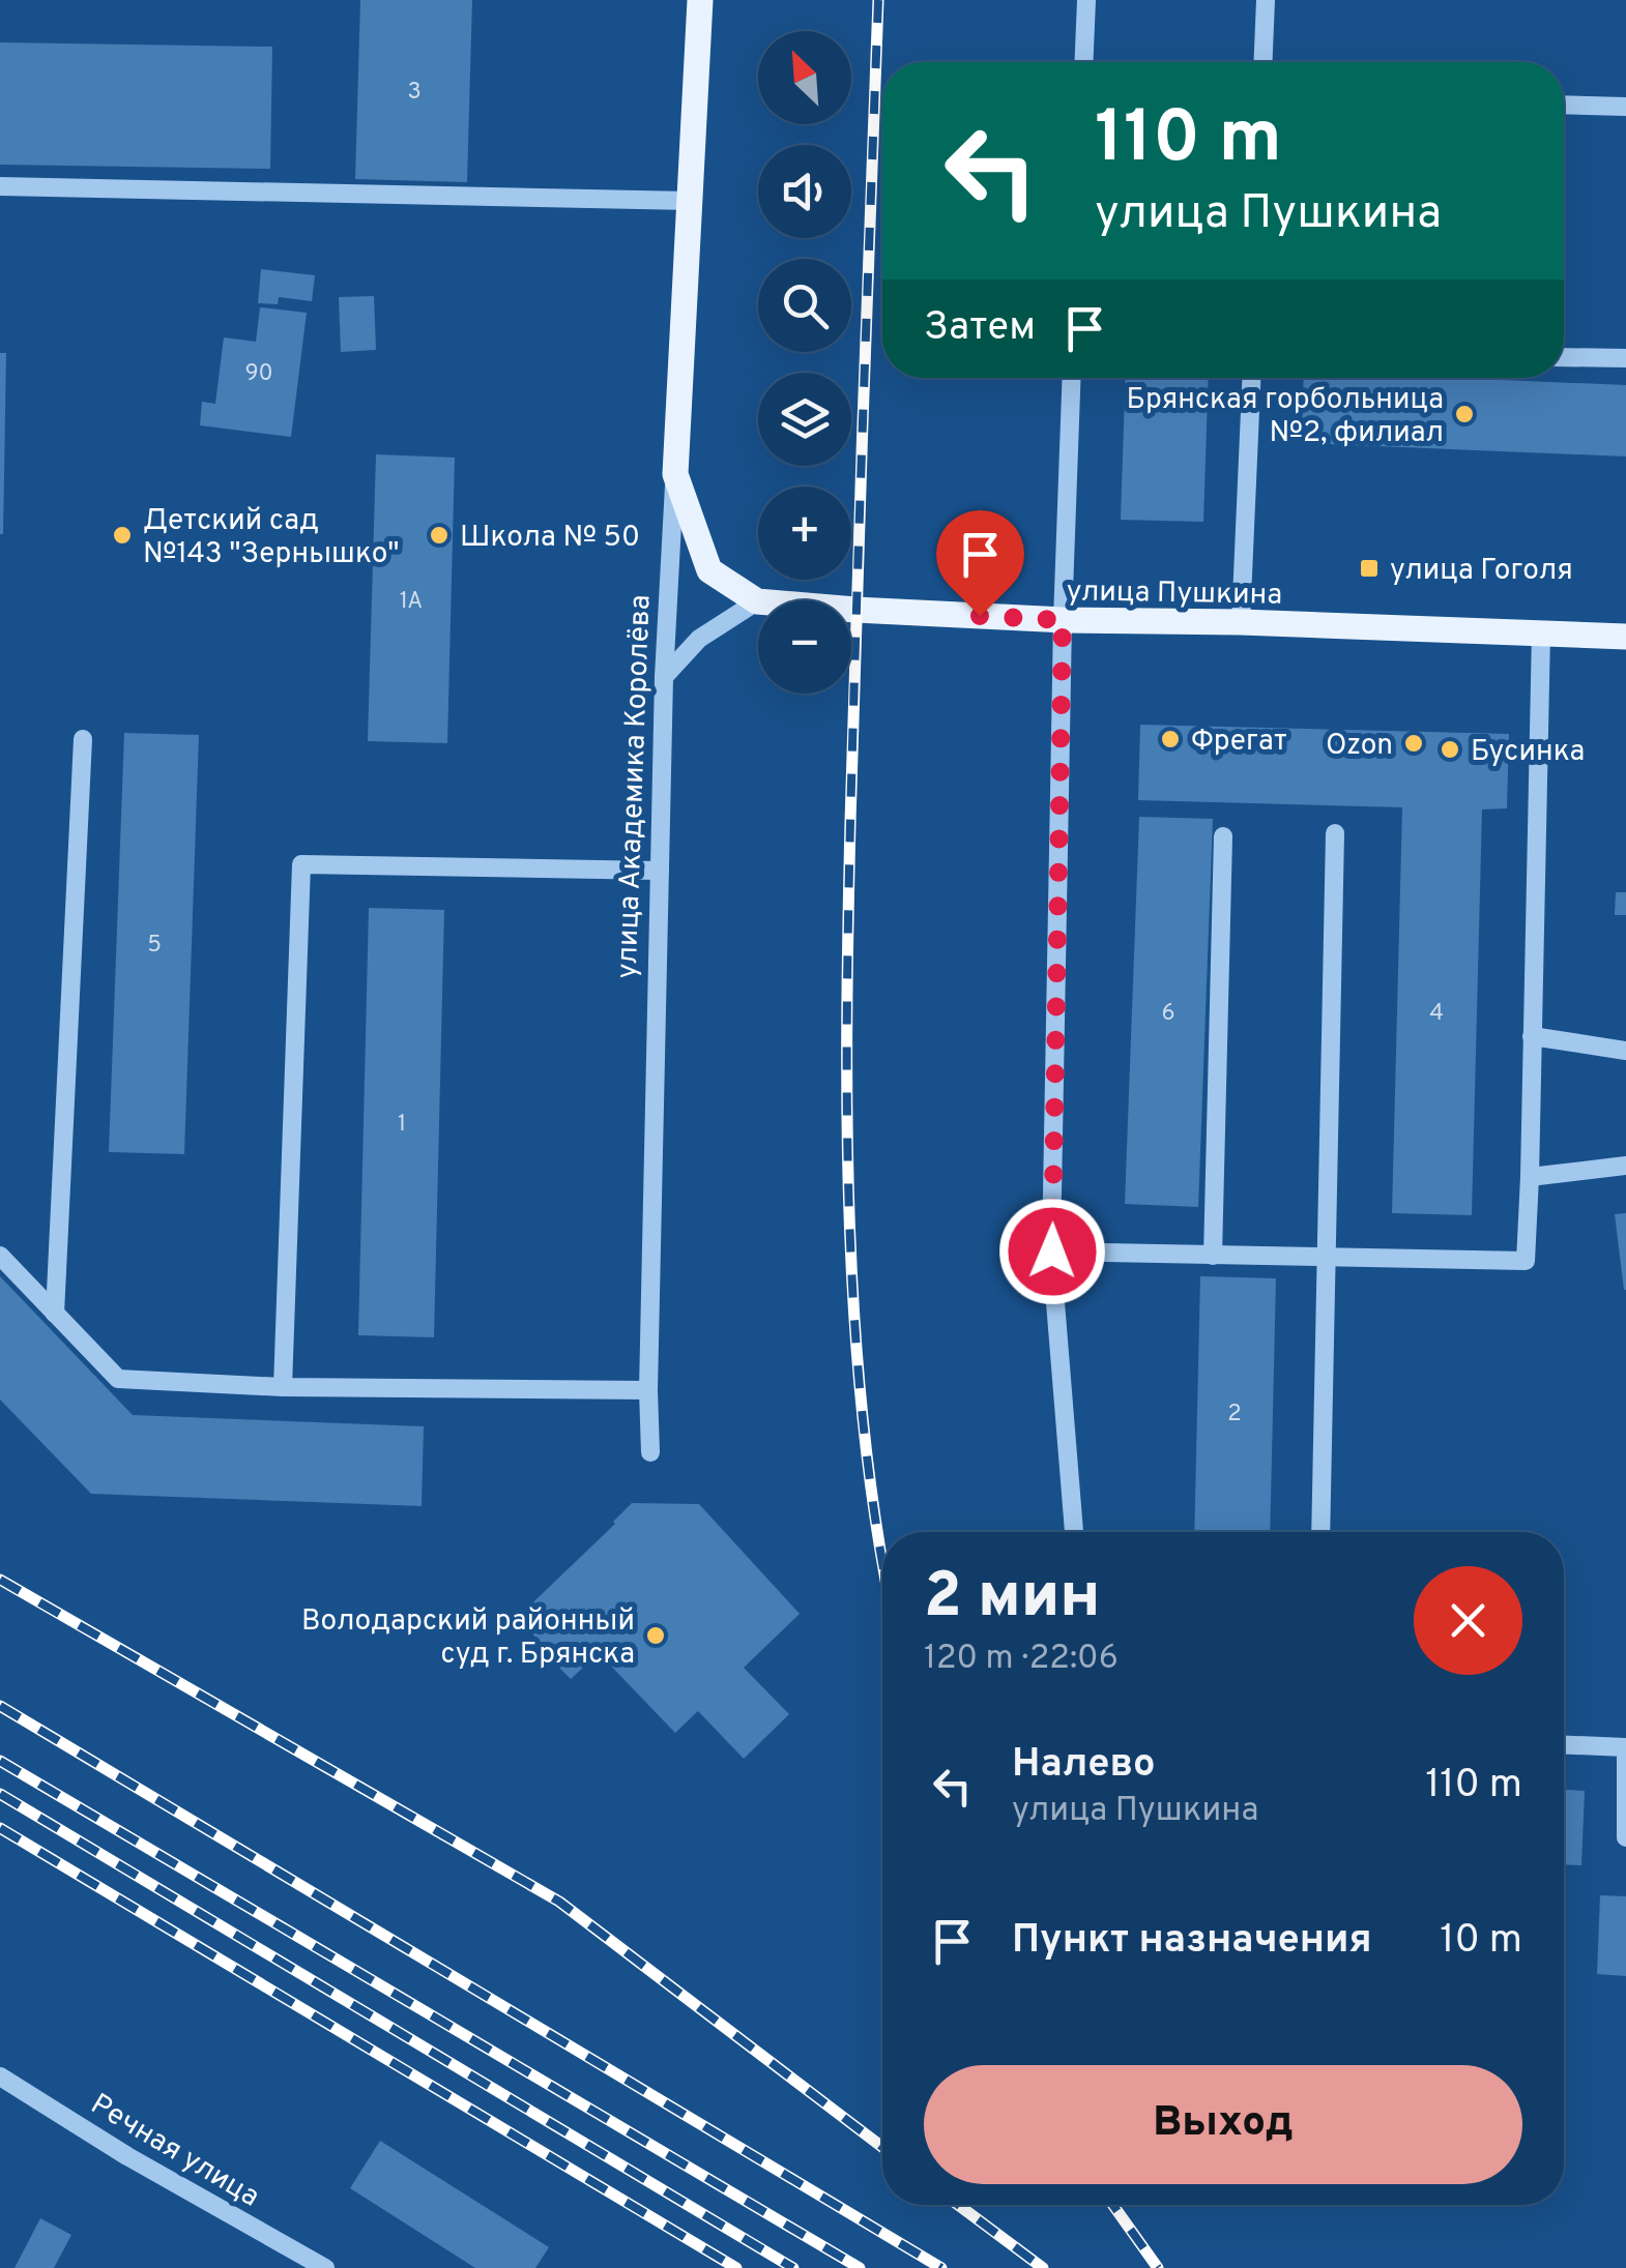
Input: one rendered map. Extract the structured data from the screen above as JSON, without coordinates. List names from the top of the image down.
{
  "streets": {
    "main road": ["улица Пушкина", "улица Академика Королёва"],
    "street": ["Речная улица"]
  },
  "crossings": [
    ["улица Пушкина", "улица Академика Королёва"]
  ],
  "places": {
    "other": [
      "Брянская горбольница №2, филиал",
      "Детский сад №143 \"Зернышко\"",
      "Школа № 50",
      "Фрегат",
      "Ozon",
      "Бусинка",
      "Володарский районный суд г. Брянска"
    ],
    "transit": ["улица Гоголя"]
  },
  "house_numbers": [
    "3",
    "90",
    "1А",
    "5",
    "6",
    "4",
    "1",
    "2"
  ],
  "north": "top left",
  "page": {
    "map_buttons": ["+", "−"],
    "turn": ["110 m", "улица Пушкина"],
    "then": "Затем",
    "heading": ["2 мин", "120 m · 22:06"],
    "list": [
      {
        "name": "Налево",
        "note": "улица Пушкина",
        "value": "110 m"
      },
      {
        "name": "Пункт назначения",
        "value": "10 m"
      }
    ],
    "buttons": "Выход"
  }
}
